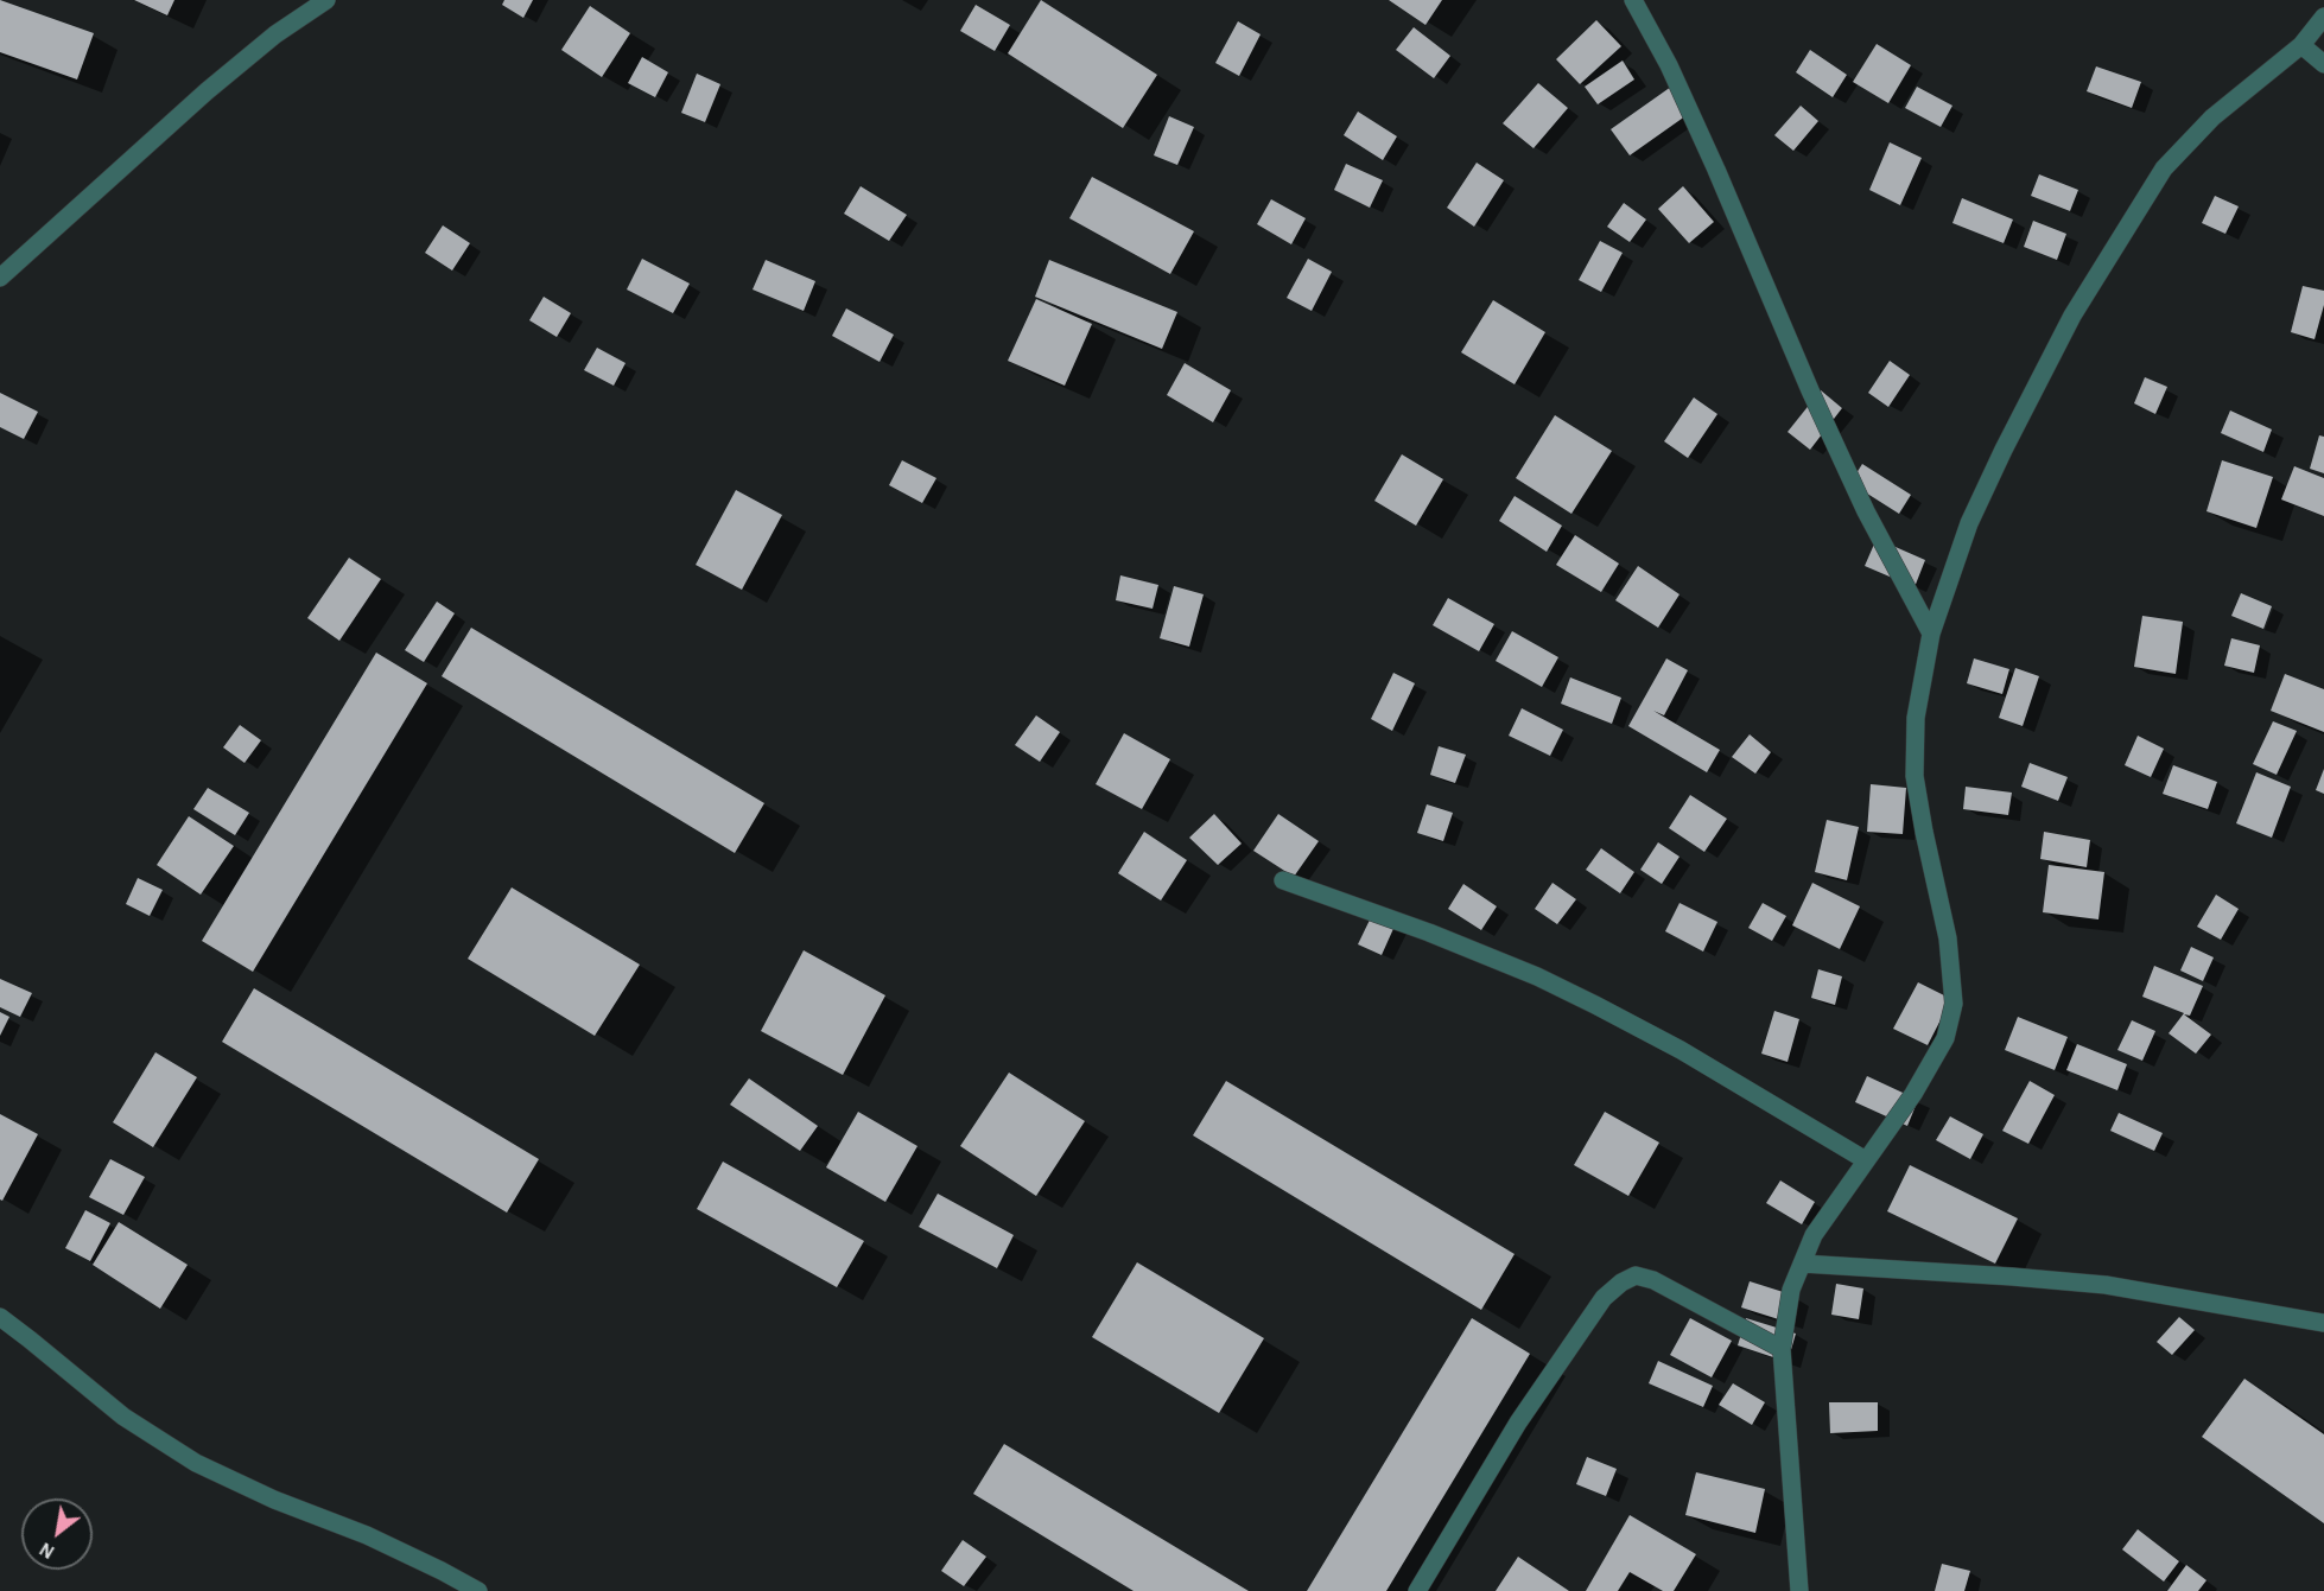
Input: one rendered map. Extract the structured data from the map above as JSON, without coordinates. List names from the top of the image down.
{
  "north": "bottom left"
}
